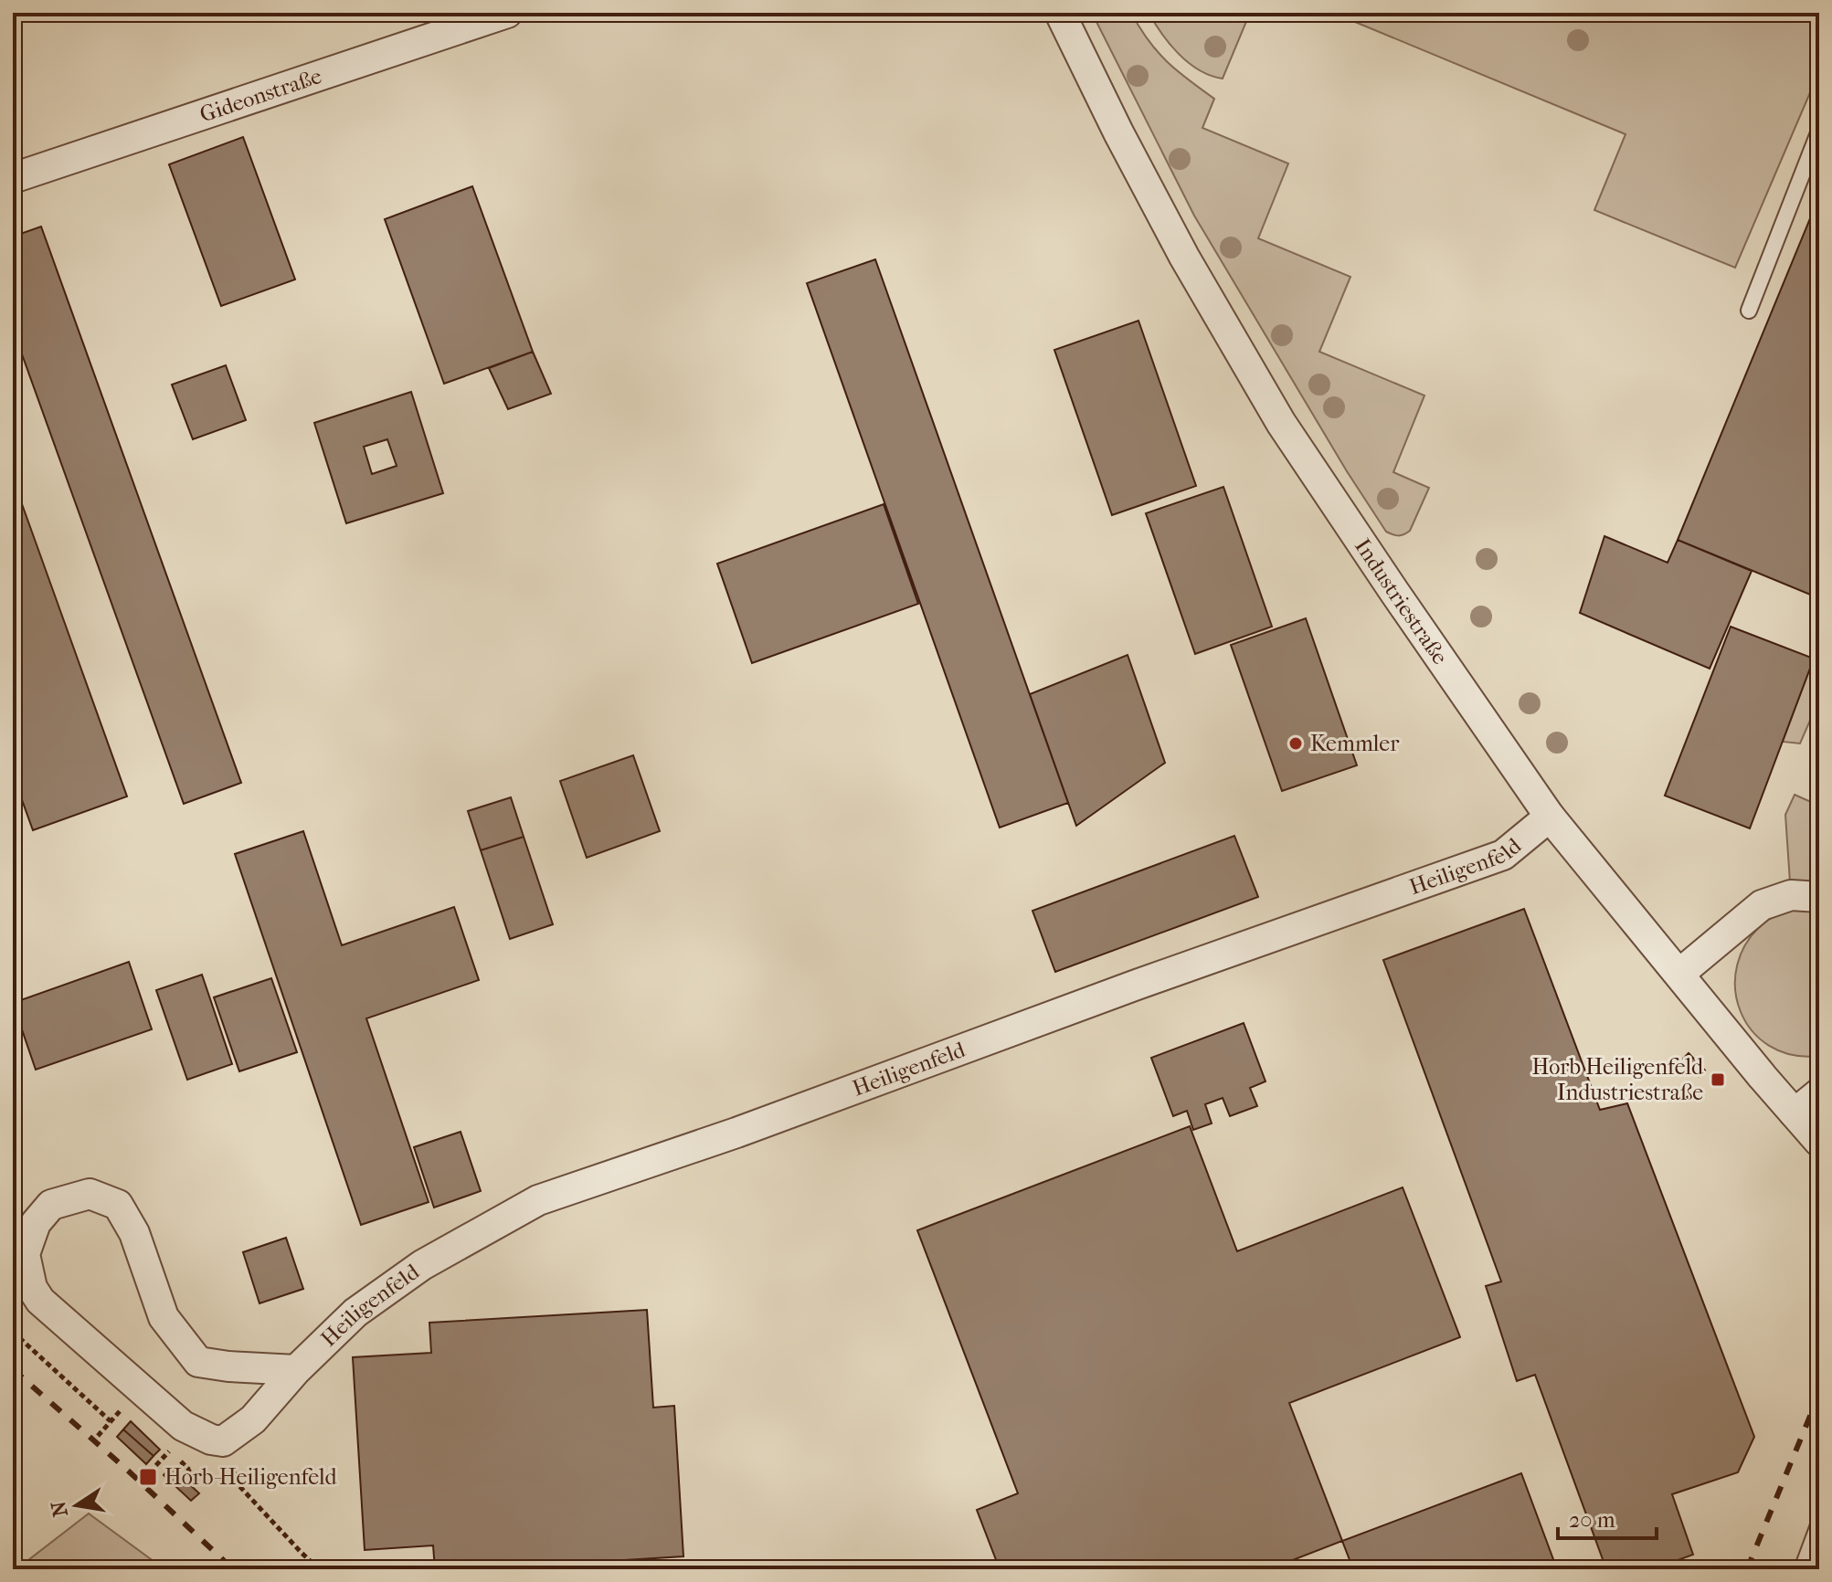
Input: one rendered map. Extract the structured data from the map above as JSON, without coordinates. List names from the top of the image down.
{
  "streets": {
    "street": ["Gideonstraße", "Industriestraße", "Heiligenfeld"]
  },
  "crossings": [
    ["Industriestraße", "Heiligenfeld"]
  ],
  "places": {
    "other": ["Kemmler"],
    "transit": ["Horb Heiligenfeld Industriestraße", "Horb-Heiligenfeld"]
  },
  "scale_bar": "20 m",
  "north": "left"
}
